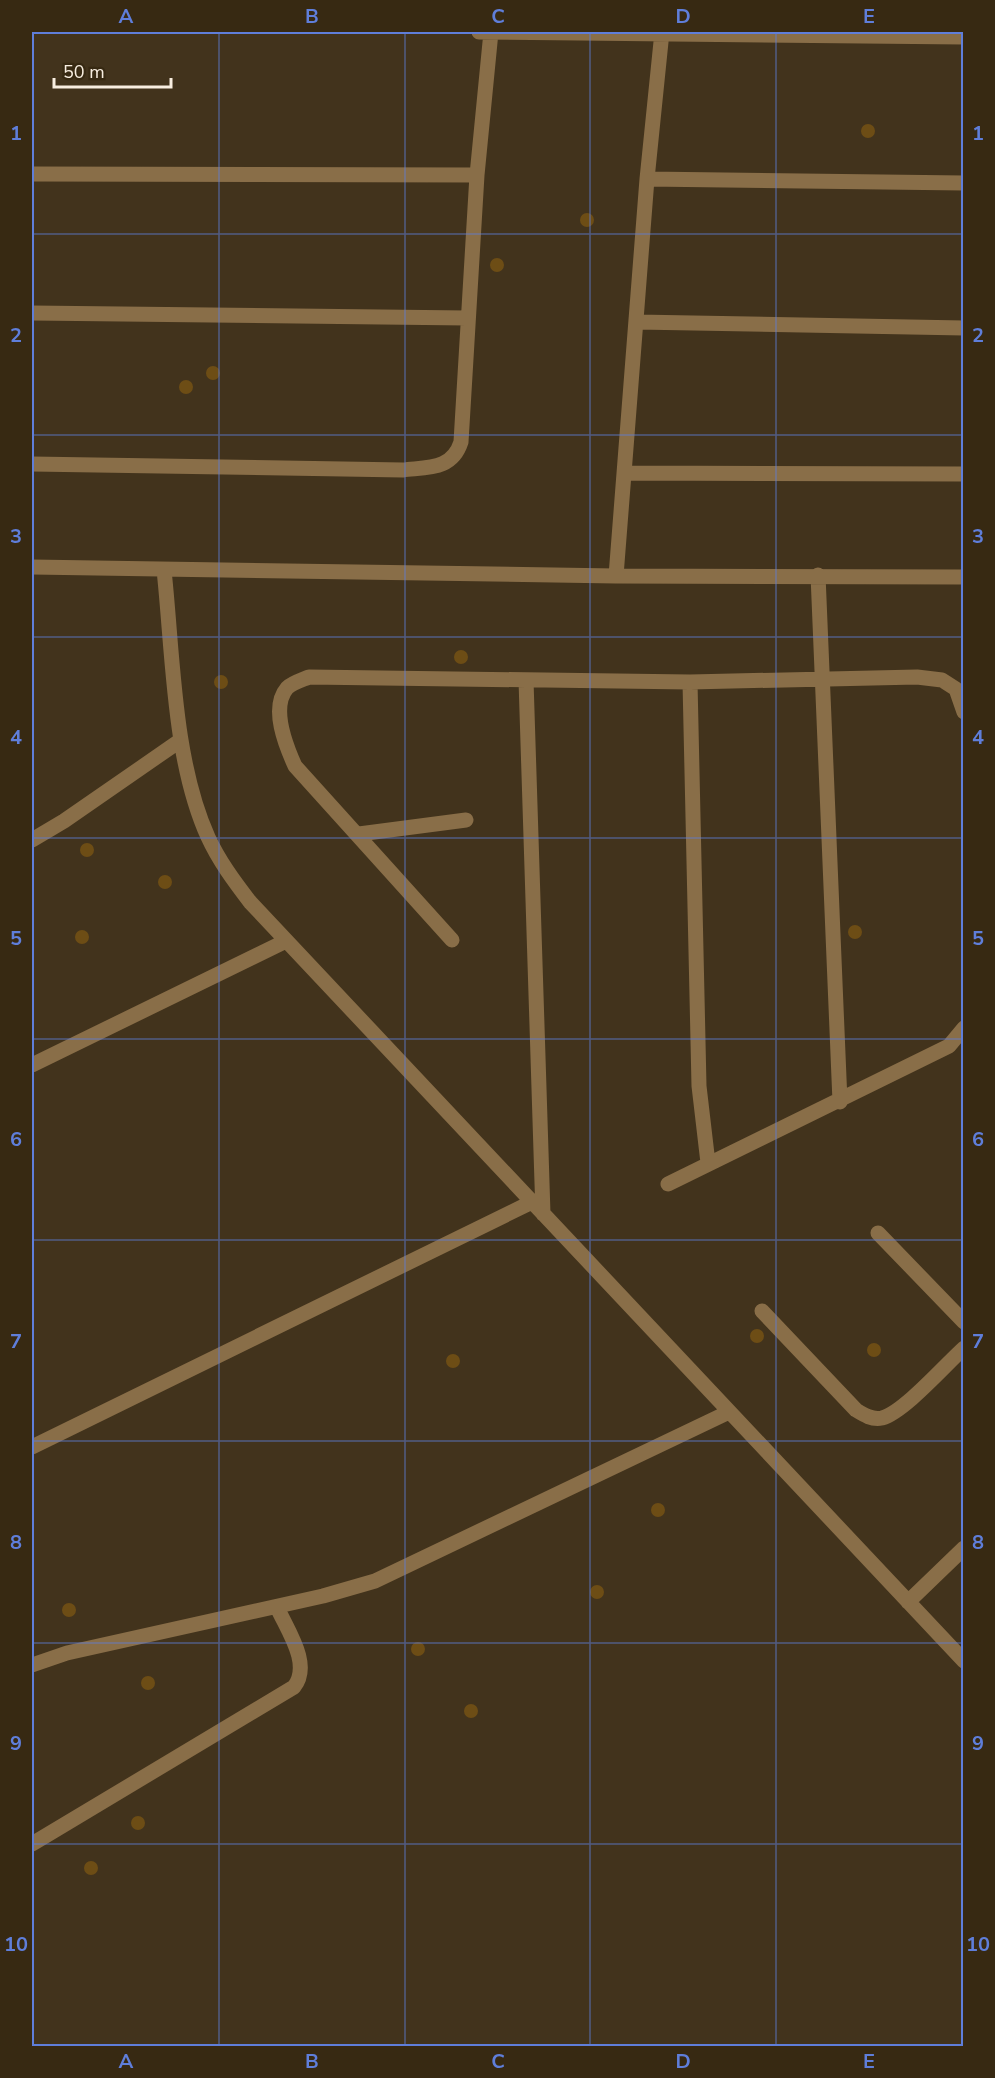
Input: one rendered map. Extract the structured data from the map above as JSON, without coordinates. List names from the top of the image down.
{
  "scale_bar": "50 m",
  "grid": {
    "columns": [
      "A",
      "B",
      "C",
      "D",
      "E"
    ],
    "rows": [
      "1",
      "2",
      "3",
      "4",
      "5",
      "6",
      "7",
      "8",
      "9",
      "10"
    ]
  }
}
